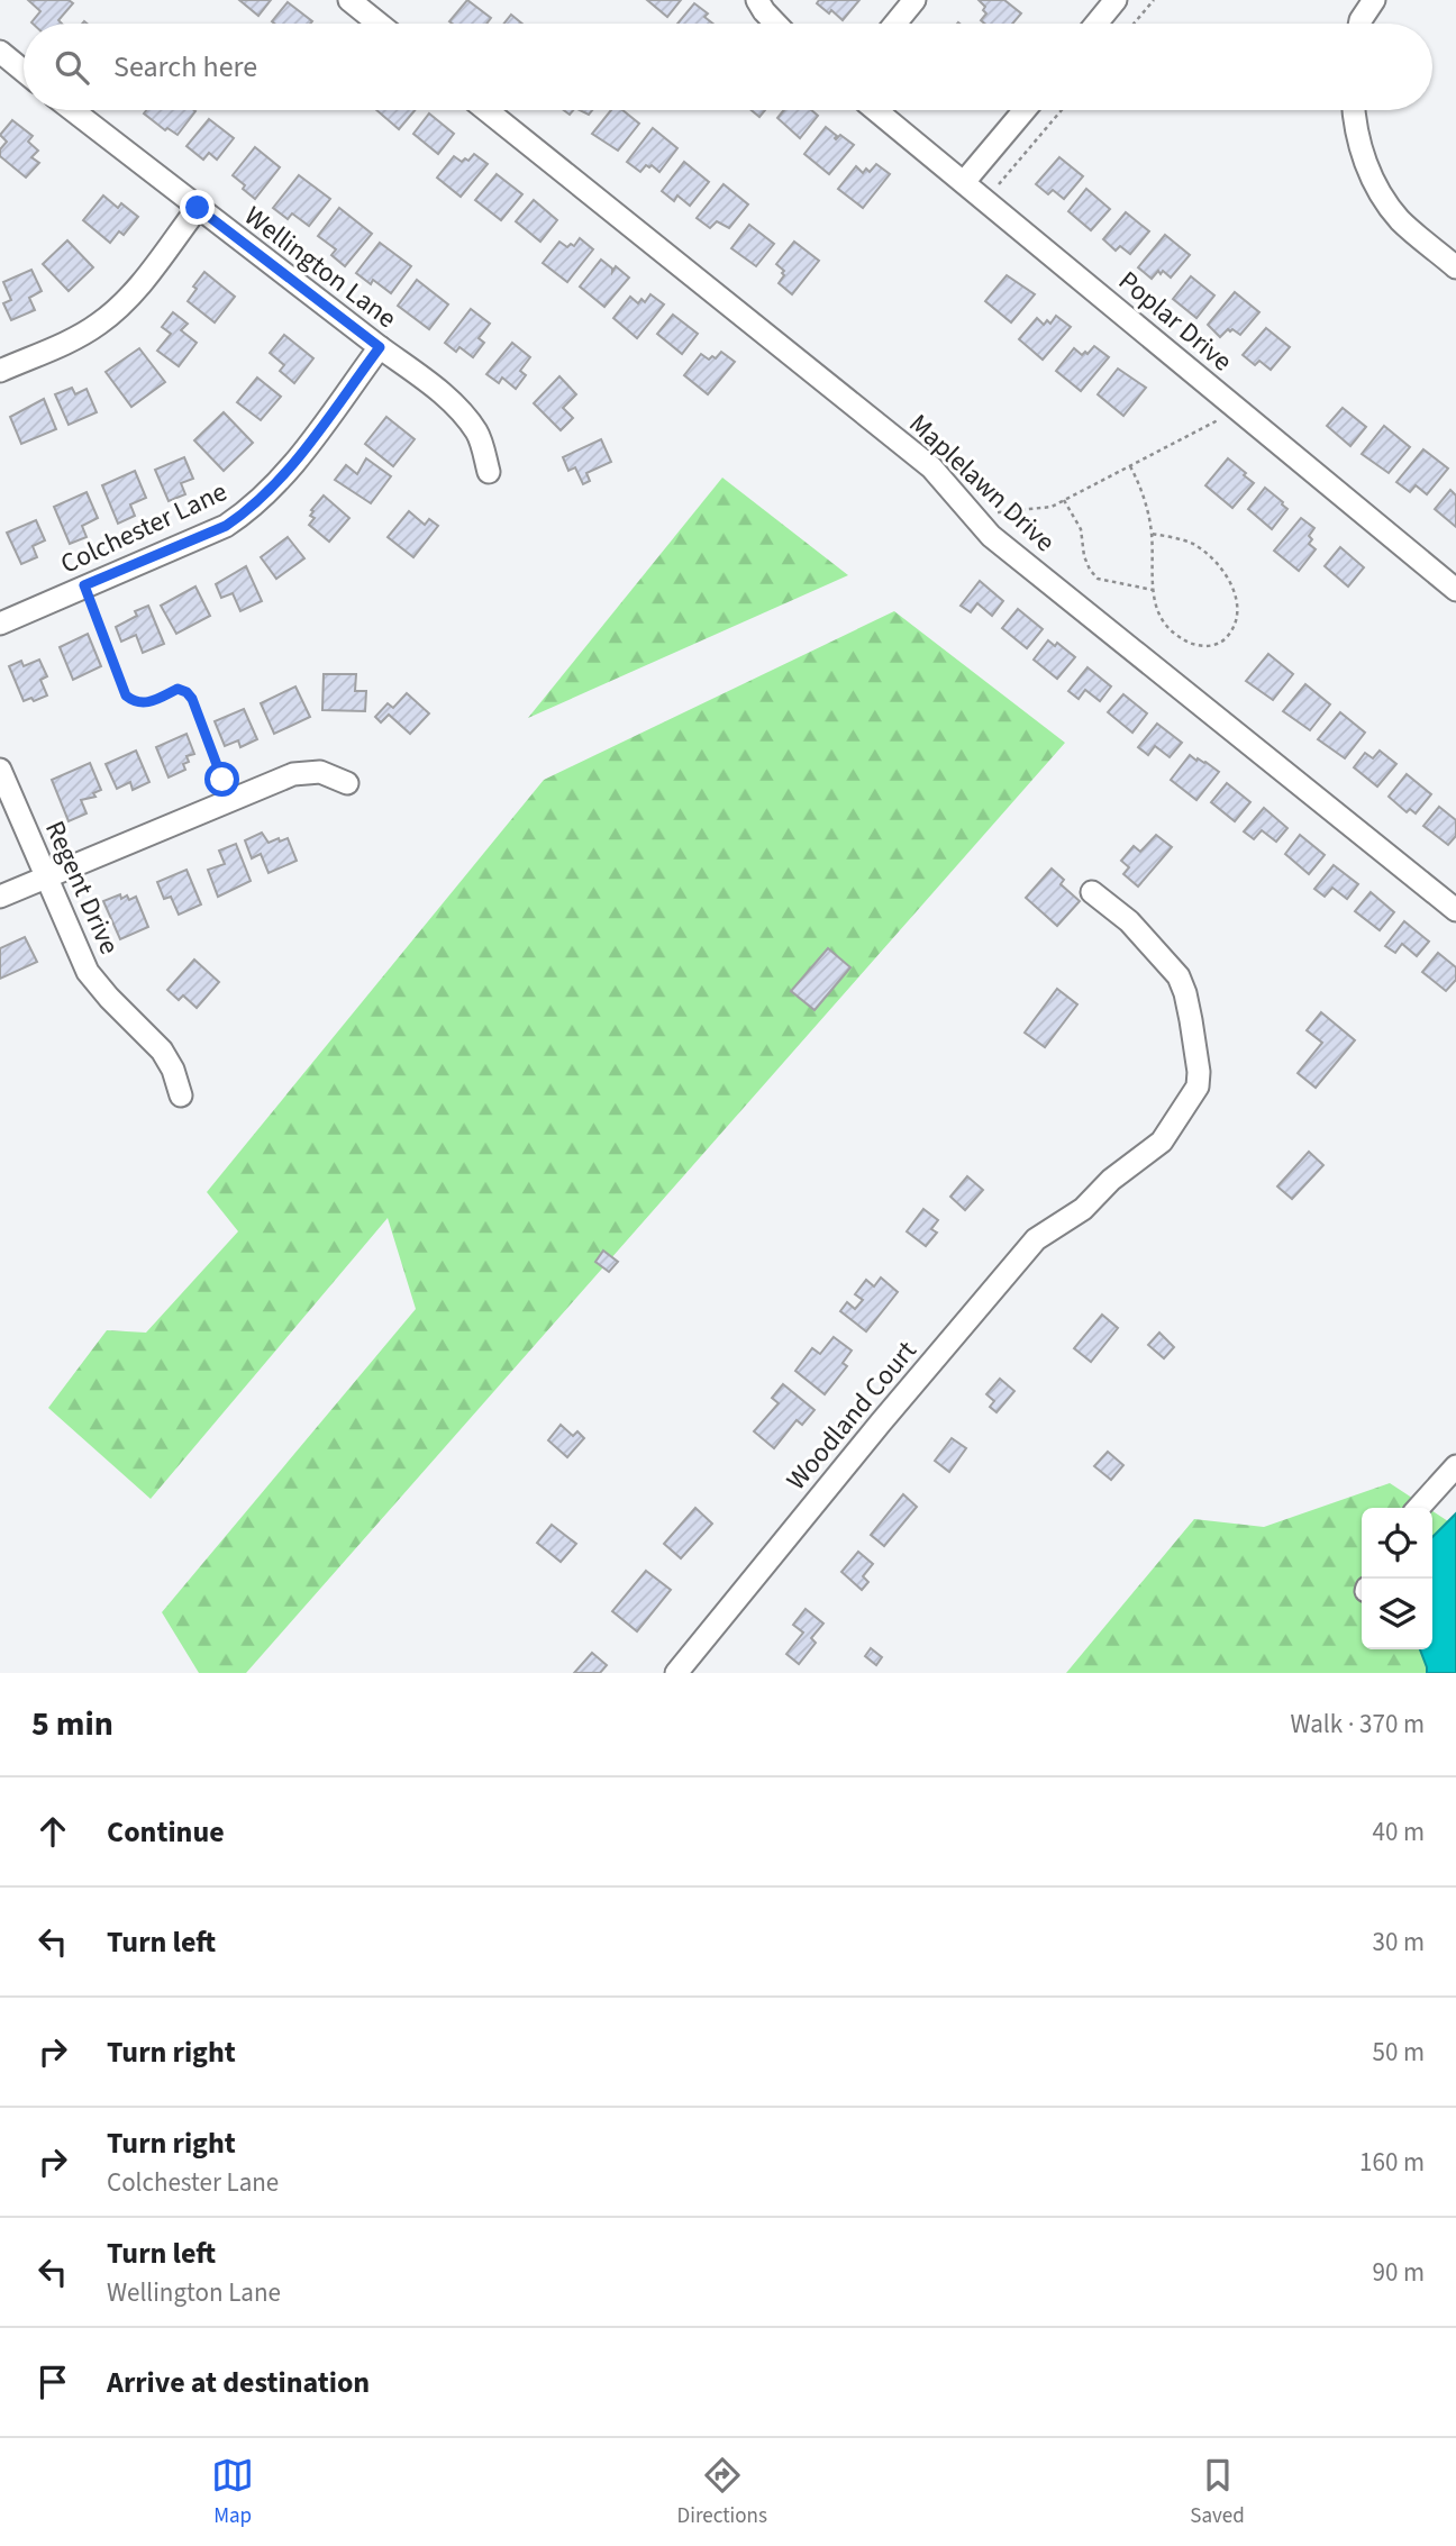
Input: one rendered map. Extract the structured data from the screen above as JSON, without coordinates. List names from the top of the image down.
{
  "streets": {
    "street": [
      "Wellington Lane",
      "Poplar Drive",
      "Maplelawn Drive",
      "Colchester Lane",
      "Regent Drive",
      "Woodland Court"
    ]
  },
  "crossings": [
    ["Wellington Lane", "Colchester Lane"]
  ],
  "page": {
    "search": "Search here",
    "heading": ["5 min", "Walk · 370 m"],
    "list": [
      ["Continue", "40 m"],
      ["Turn left", "30 m"],
      ["Turn right", "50 m"],
      ["Turn right", "Colchester Lane", "160 m"],
      ["Turn left", "Wellington Lane", "90 m"],
      "Arrive at destination"
    ],
    "nav": ["Map", "Directions", "Saved"]
  }
}
